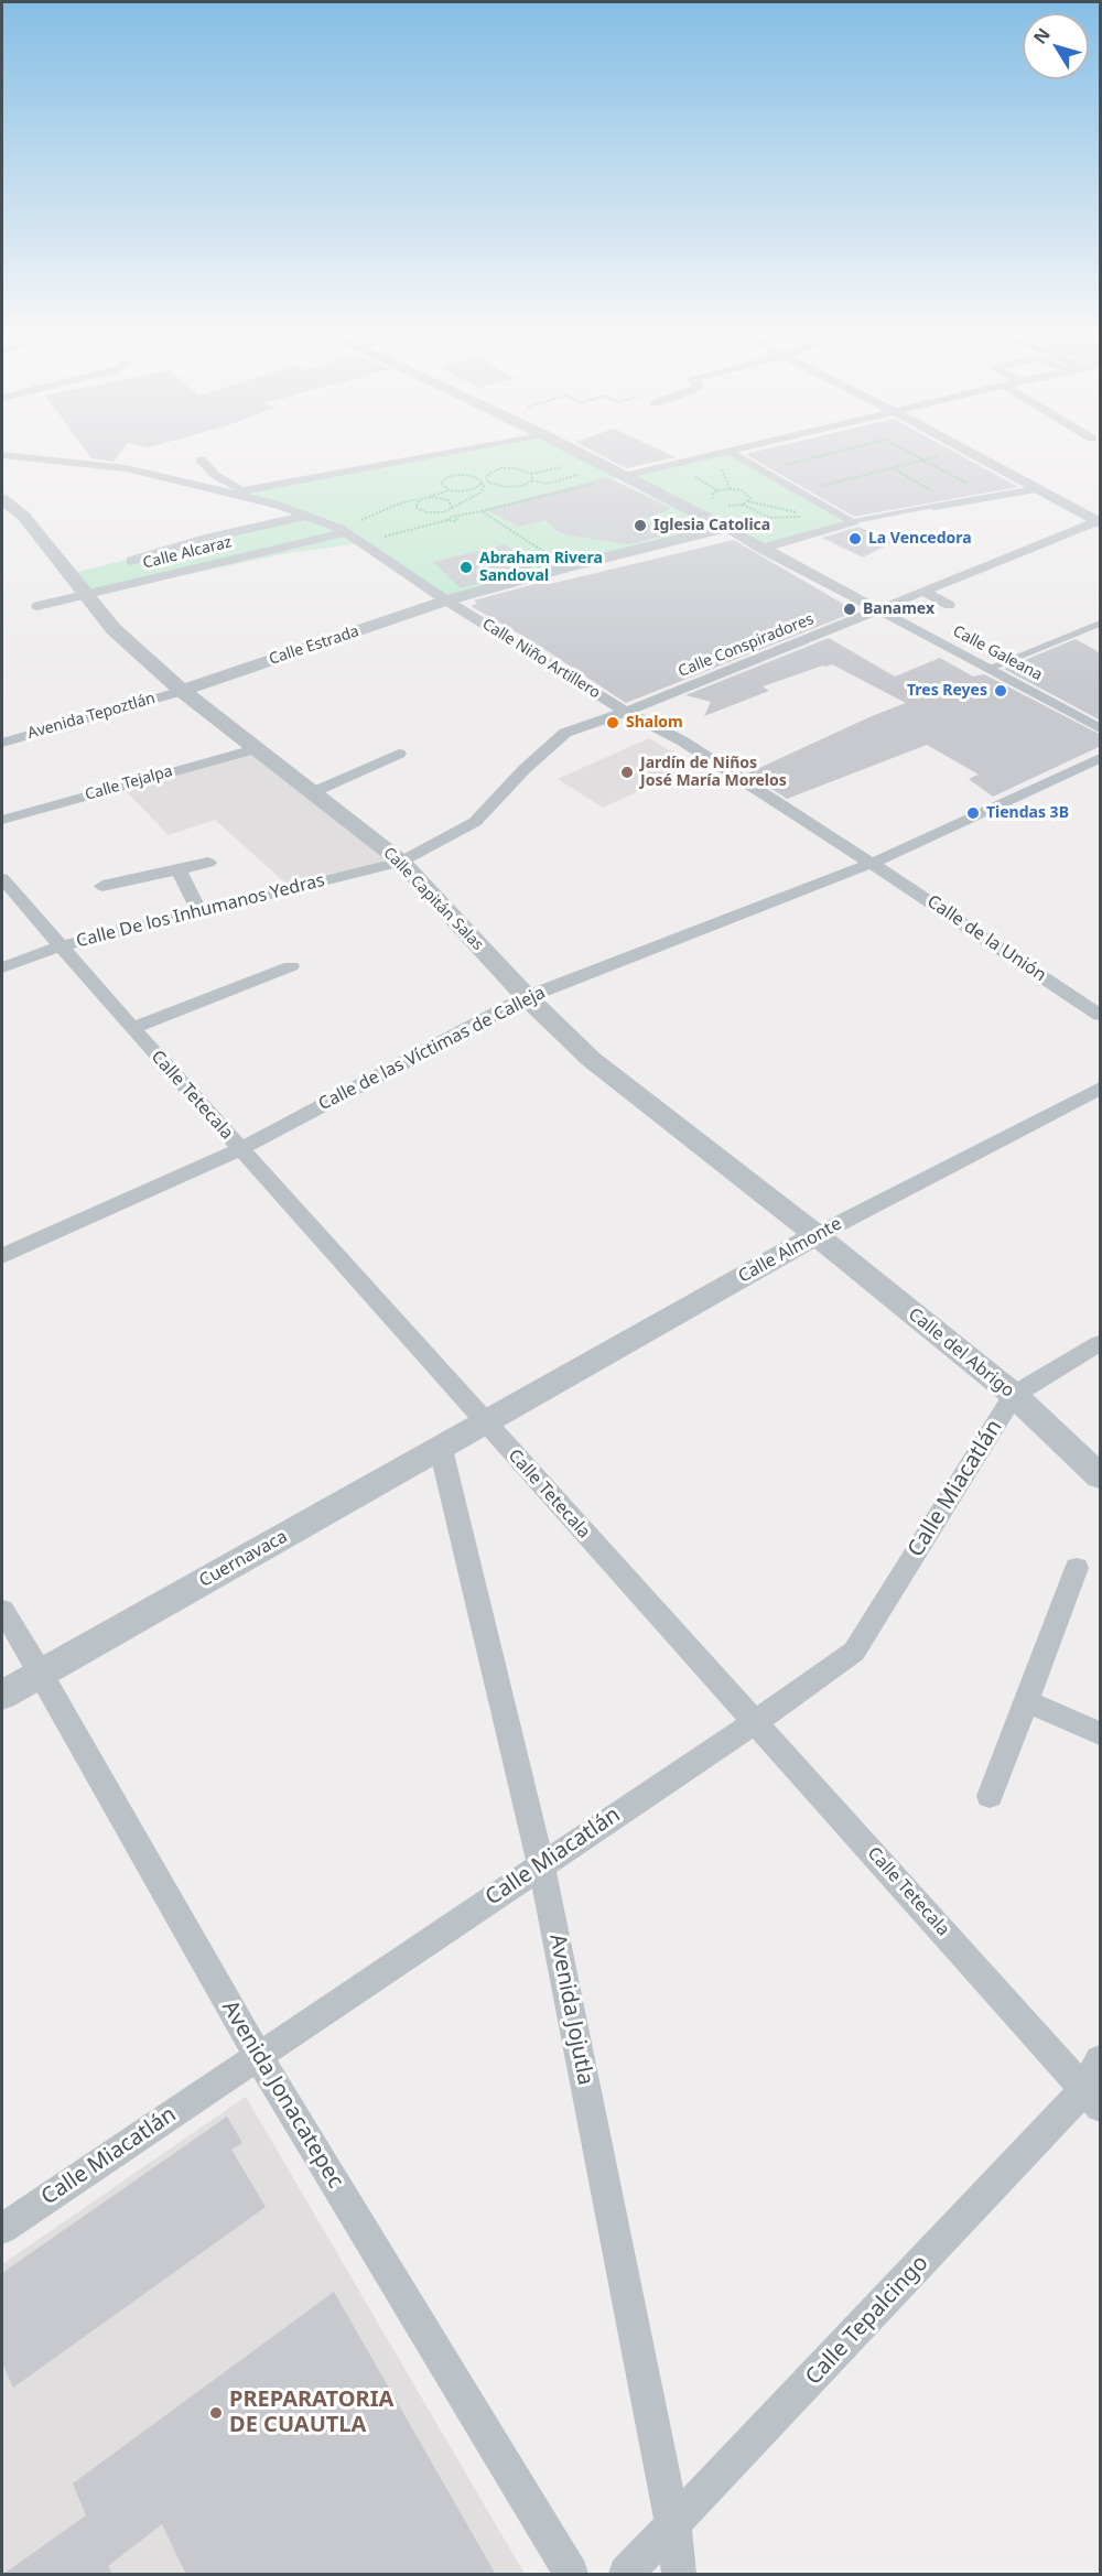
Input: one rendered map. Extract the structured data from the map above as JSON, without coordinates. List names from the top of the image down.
{
  "streets": {
    "street": [
      "Calle Alcaraz",
      "Calle Estrada",
      "Calle Conspiradores",
      "Calle Galeana",
      "Calle Niño Artillero",
      "Avenida Tepoztlán",
      "Calle Tejalpa",
      "Calle Capitán Salas",
      "Calle De los Inhumanos Yedras",
      "Calle de la Unión",
      "Calle de las Víctimas de Calleja",
      "Calle Tetecala",
      "Calle Almonte",
      "Calle del Abrigo",
      "Calle Miacatlán",
      "Cuernavaca",
      "Avenida Jojutla",
      "Avenida Jonacatepec",
      "Calle Tepalcingo"
    ]
  },
  "crossings": [
    ["Calle Alcaraz", "Calle Niño Artillero"],
    ["Calle Alcaraz", "Calle Capitán Salas"],
    ["Calle Estrada", "Calle Galeana"],
    ["Calle Estrada", "Calle Niño Artillero"],
    ["Calle Estrada", "Avenida Tepoztlán"],
    ["Calle Estrada", "Calle Capitán Salas"],
    ["Calle Conspiradores", "Calle Galeana"],
    ["Calle Conspiradores", "Calle Niño Artillero"],
    ["Calle Conspiradores", "Calle Capitán Salas"],
    ["Calle Conspiradores", "Calle De los Inhumanos Yedras"],
    ["Calle Niño Artillero", "Calle de la Unión"],
    ["Calle Niño Artillero", "Calle de las Víctimas de Calleja"],
    ["Avenida Tepoztlán", "Calle Capitán Salas"],
    ["Calle Tejalpa", "Calle Capitán Salas"],
    ["Calle Capitán Salas", "Calle De los Inhumanos Yedras"],
    ["Calle Capitán Salas", "Calle de las Víctimas de Calleja"],
    ["Calle Capitán Salas", "Calle Almonte"],
    ["Calle Capitán Salas", "Calle del Abrigo"],
    ["Calle De los Inhumanos Yedras", "Calle Tetecala"],
    ["Calle de la Unión", "Calle de las Víctimas de Calleja"],
    ["Calle de las Víctimas de Calleja", "Calle Tetecala"],
    ["Calle Tetecala", "Calle Almonte"],
    ["Calle Tetecala", "Calle Miacatlán"],
    ["Calle Tetecala", "Cuernavaca"],
    ["Calle Tetecala", "Calle Tepalcingo"],
    ["Calle Almonte", "Calle del Abrigo"],
    ["Calle Almonte", "Cuernavaca"],
    ["Calle del Abrigo", "Calle Miacatlán"],
    ["Calle Miacatlán", "Avenida Jojutla"],
    ["Calle Miacatlán", "Avenida Jonacatepec"],
    ["Cuernavaca", "Avenida Jojutla"],
    ["Cuernavaca", "Avenida Jonacatepec"],
    ["Avenida Jojutla", "Calle Tepalcingo"]
  ],
  "places": [
    "Iglesia Catolica",
    "La Vencedora",
    "Abraham Rivera Sandoval",
    "Banamex",
    "Tres Reyes",
    "Shalom",
    "Jardín de Niños José María Morelos",
    "Tiendas 3B",
    "PREPARATORIA DE CUAUTLA"
  ],
  "north": "top left"
}
